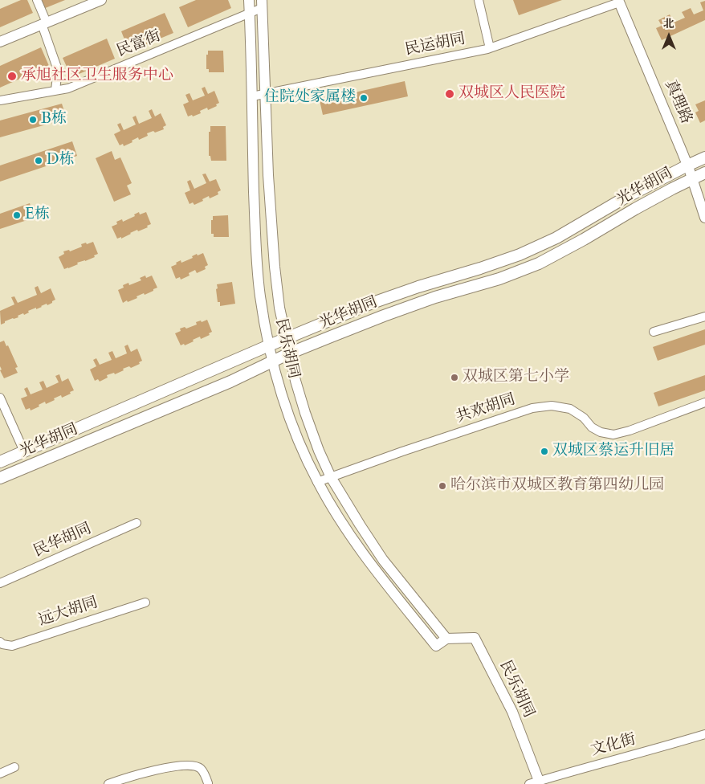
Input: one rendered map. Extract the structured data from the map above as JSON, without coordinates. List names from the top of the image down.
{
  "streets": {
    "main road": ["光华胡同"],
    "street": [
      "民富街",
      "民运胡同",
      "真理路",
      "民乐胡同",
      "共欢胡同",
      "民华胡同",
      "远大胡同",
      "文化街"
    ]
  },
  "crossings": [
    ["民富街", "民乐胡同"],
    ["民运胡同", "真理路"],
    ["民运胡同", "民乐胡同"],
    ["真理路", "光华胡同"],
    ["光华胡同", "民乐胡同"],
    ["民乐胡同", "共欢胡同"],
    ["民乐胡同", "文化街"]
  ],
  "places": [
    "承旭社区卫生服务中心",
    "双城区人民医院",
    "住院处家属楼",
    "B栋",
    "D栋",
    "E栋",
    "双城区第七小学",
    "双城区蔡运升旧居",
    "哈尔滨市双城区教育第四幼儿园"
  ],
  "north": "top"
}
